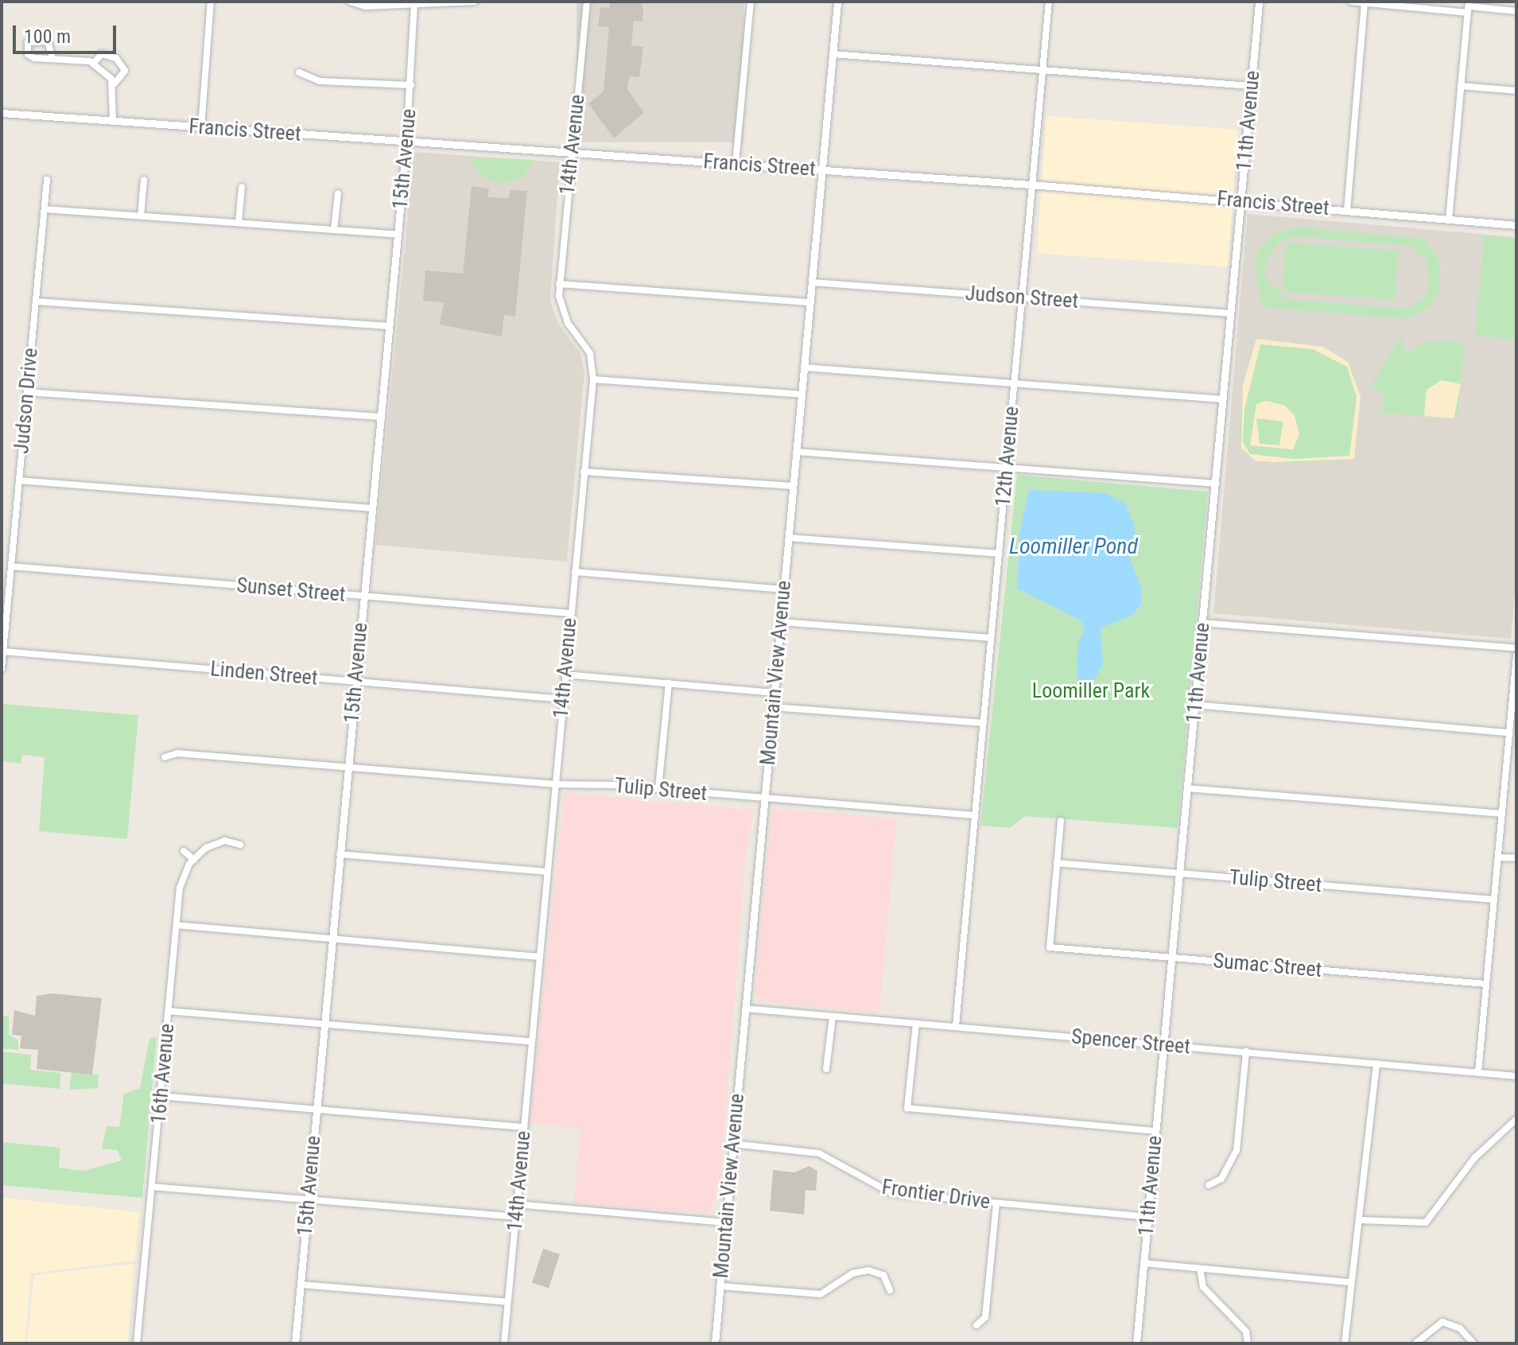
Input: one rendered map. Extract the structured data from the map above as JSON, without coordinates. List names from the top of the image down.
{
  "streets": {
    "street": [
      "11th Avenue",
      "Francis Street",
      "14th Avenue",
      "15th Avenue",
      "Judson Street",
      "Judson Drive",
      "12th Avenue",
      "Sunset Street",
      "Mountain View Avenue",
      "Linden Street",
      "Tulip Street",
      "Sumac Street",
      "Spencer Street",
      "16th Avenue",
      "Frontier Drive"
    ]
  },
  "crossings": [
    ["11th Avenue", "Francis Street"],
    ["11th Avenue", "Judson Street"],
    ["11th Avenue", "Tulip Street"],
    ["11th Avenue", "Sumac Street"],
    ["11th Avenue", "Spencer Street"],
    ["11th Avenue", "Frontier Drive"],
    ["Francis Street", "14th Avenue"],
    ["Francis Street", "15th Avenue"],
    ["Francis Street", "12th Avenue"],
    ["Francis Street", "Mountain View Avenue"],
    ["14th Avenue", "Sunset Street"],
    ["14th Avenue", "Linden Street"],
    ["14th Avenue", "Tulip Street"],
    ["15th Avenue", "Sunset Street"],
    ["15th Avenue", "Linden Street"],
    ["15th Avenue", "Tulip Street"],
    ["Judson Street", "12th Avenue"],
    ["Judson Street", "Mountain View Avenue"],
    ["Judson Drive", "Sunset Street"],
    ["Judson Drive", "Linden Street"],
    ["12th Avenue", "Tulip Street"],
    ["12th Avenue", "Spencer Street"],
    ["Mountain View Avenue", "Tulip Street"],
    ["Mountain View Avenue", "Spencer Street"],
    ["Mountain View Avenue", "Frontier Drive"],
    ["Tulip Street", "Sumac Street"]
  ],
  "water": ["Loomiller Pond"],
  "parks": ["Loomiller Park"],
  "scale_bar": "100 m"
}
